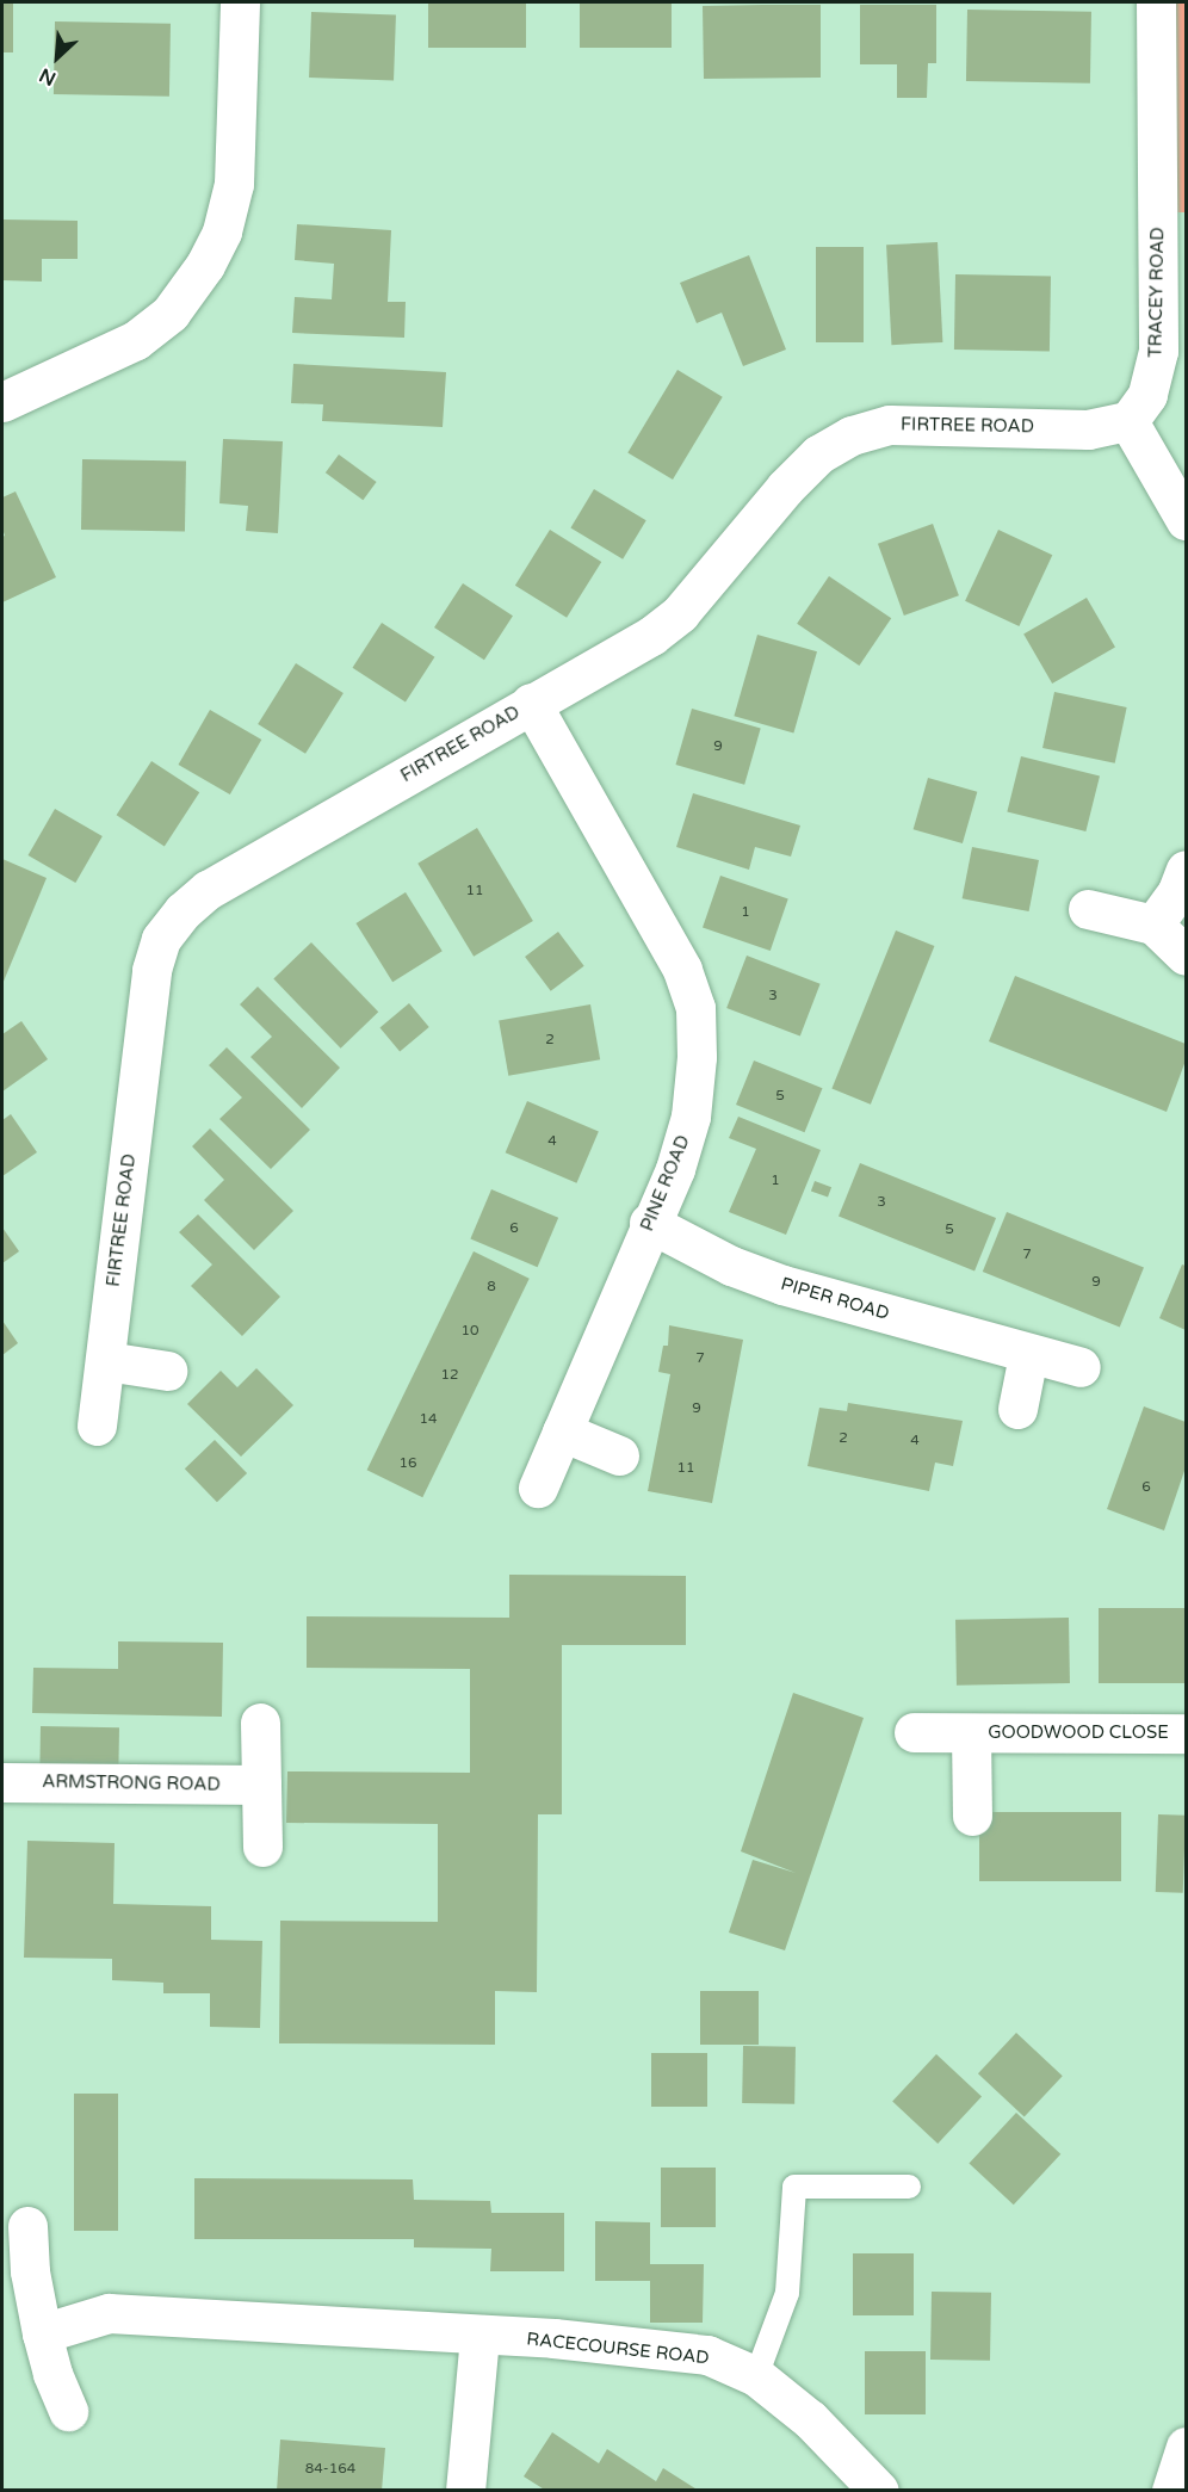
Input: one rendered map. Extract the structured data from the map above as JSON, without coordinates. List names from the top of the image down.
{
  "streets": {
    "street": [
      "TRACEY ROAD",
      "FIRTREE ROAD",
      "PINE ROAD",
      "PIPER ROAD",
      "GOODWOOD CLOSE",
      "ARMSTRONG ROAD",
      "RACECOURSE ROAD"
    ]
  },
  "crossings": [
    ["TRACEY ROAD", "FIRTREE ROAD"],
    ["FIRTREE ROAD", "PINE ROAD"],
    ["PINE ROAD", "PIPER ROAD"]
  ],
  "house_numbers": [
    "9",
    "11",
    "1",
    "3",
    "2",
    "5",
    "4",
    "1",
    "3",
    "6",
    "5",
    "7",
    "9",
    "8",
    "10",
    "7",
    "12",
    "9",
    "14",
    "2",
    "4",
    "16",
    "11",
    "6",
    "84-164"
  ],
  "north": "bottom left"
}
